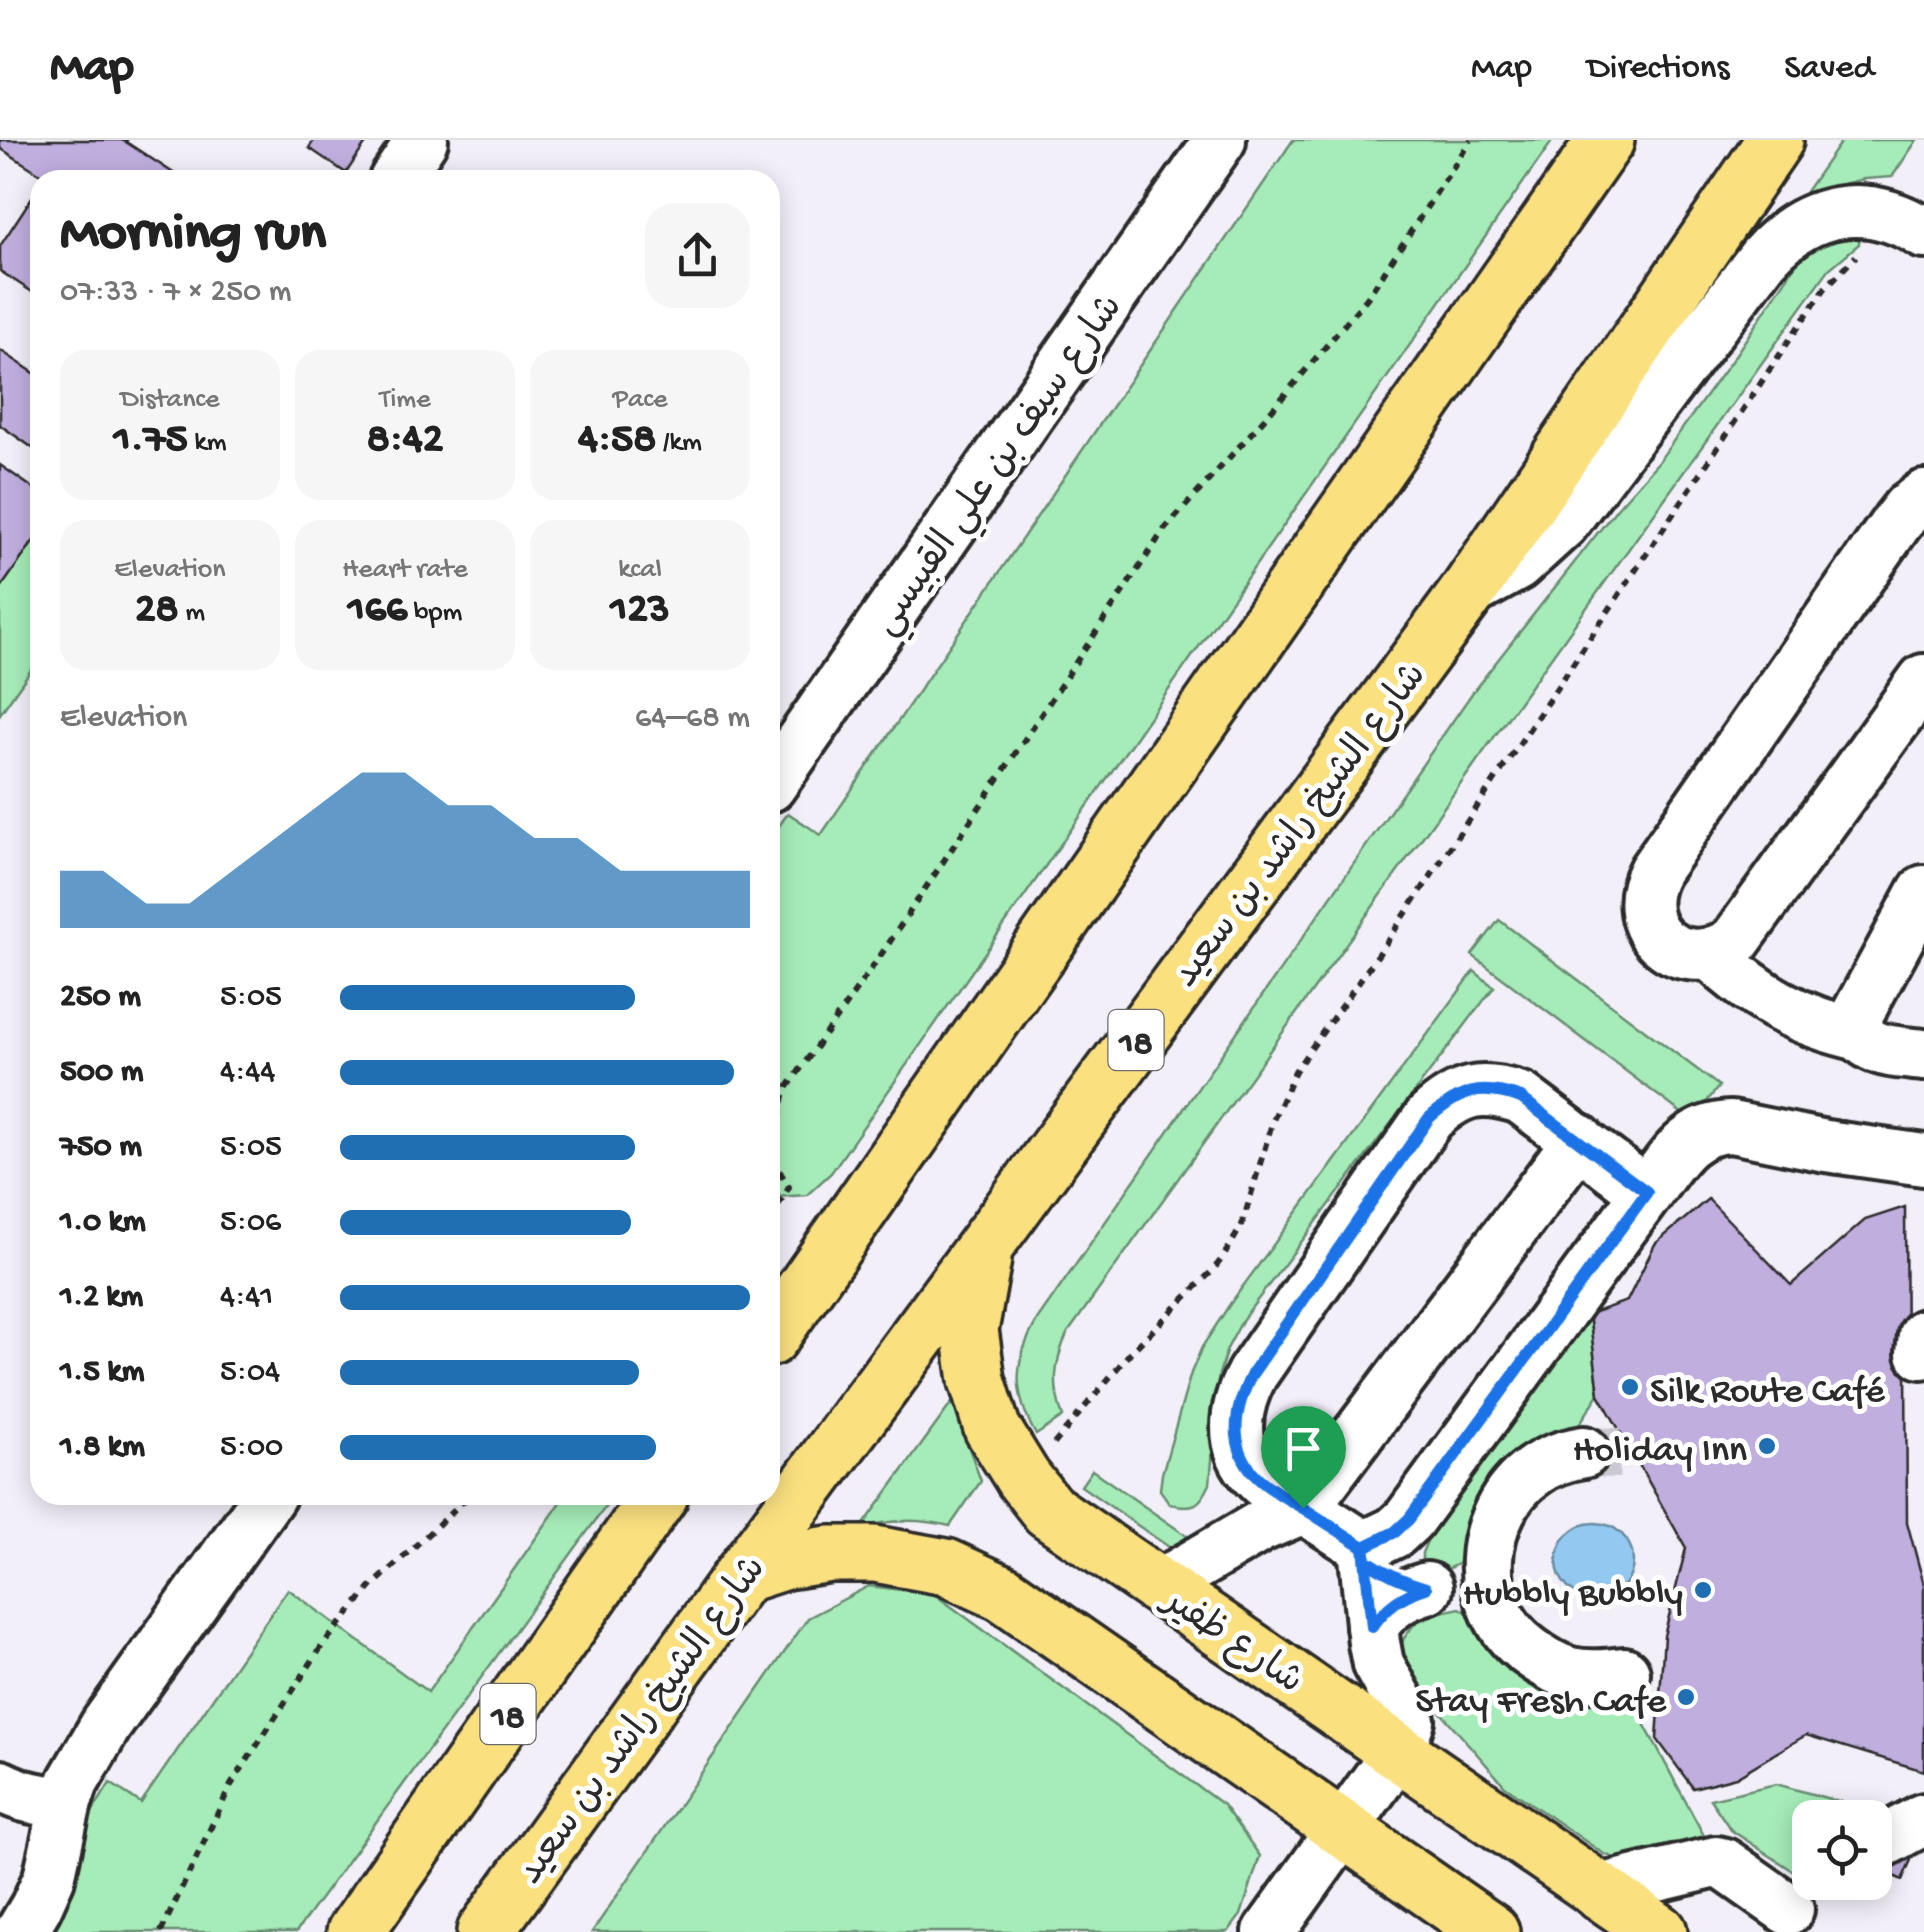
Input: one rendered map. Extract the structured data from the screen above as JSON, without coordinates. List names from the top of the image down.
{
  "streets": {
    "main road": ["شارع الشيخ راشد بن سعيد", "18", "شارع ظفير"],
    "street": ["شارع سيف بن علي القبيسي"]
  },
  "crossings": [
    ["شارع الشيخ راشد بن سعيد", "شارع ظفير"]
  ],
  "places": [
    "Silk Route Café",
    "Holiday Inn",
    "Hubbly Bubbly",
    "Stay Fresh Cafe"
  ],
  "page": {
    "header": "Map",
    "nav": ["Map", "Directions", "Saved"],
    "heading": ["Morning run", "07:33 · 7 × 250 m"],
    "stats": [
      ["Distance", "1.75 km"],
      ["Time", "8:42"],
      ["Pace", "4:58 /km"],
      ["Elevation", "28 m"],
      ["Heart rate", "166 bpm"],
      ["kcal", "123"]
    ],
    "chart": ["Elevation", "64–68 m"],
    "list": [
      {
        "name": "250 m",
        "note": "5:05"
      },
      {
        "name": "500 m",
        "note": "4:44"
      },
      {
        "name": "750 m",
        "note": "5:05"
      },
      {
        "name": "1.0 km",
        "note": "5:06"
      },
      {
        "name": "1.2 km",
        "note": "4:41"
      },
      {
        "name": "1.5 km",
        "note": "5:04"
      },
      {
        "name": "1.8 km",
        "note": "5:00"
      }
    ]
  }
}
